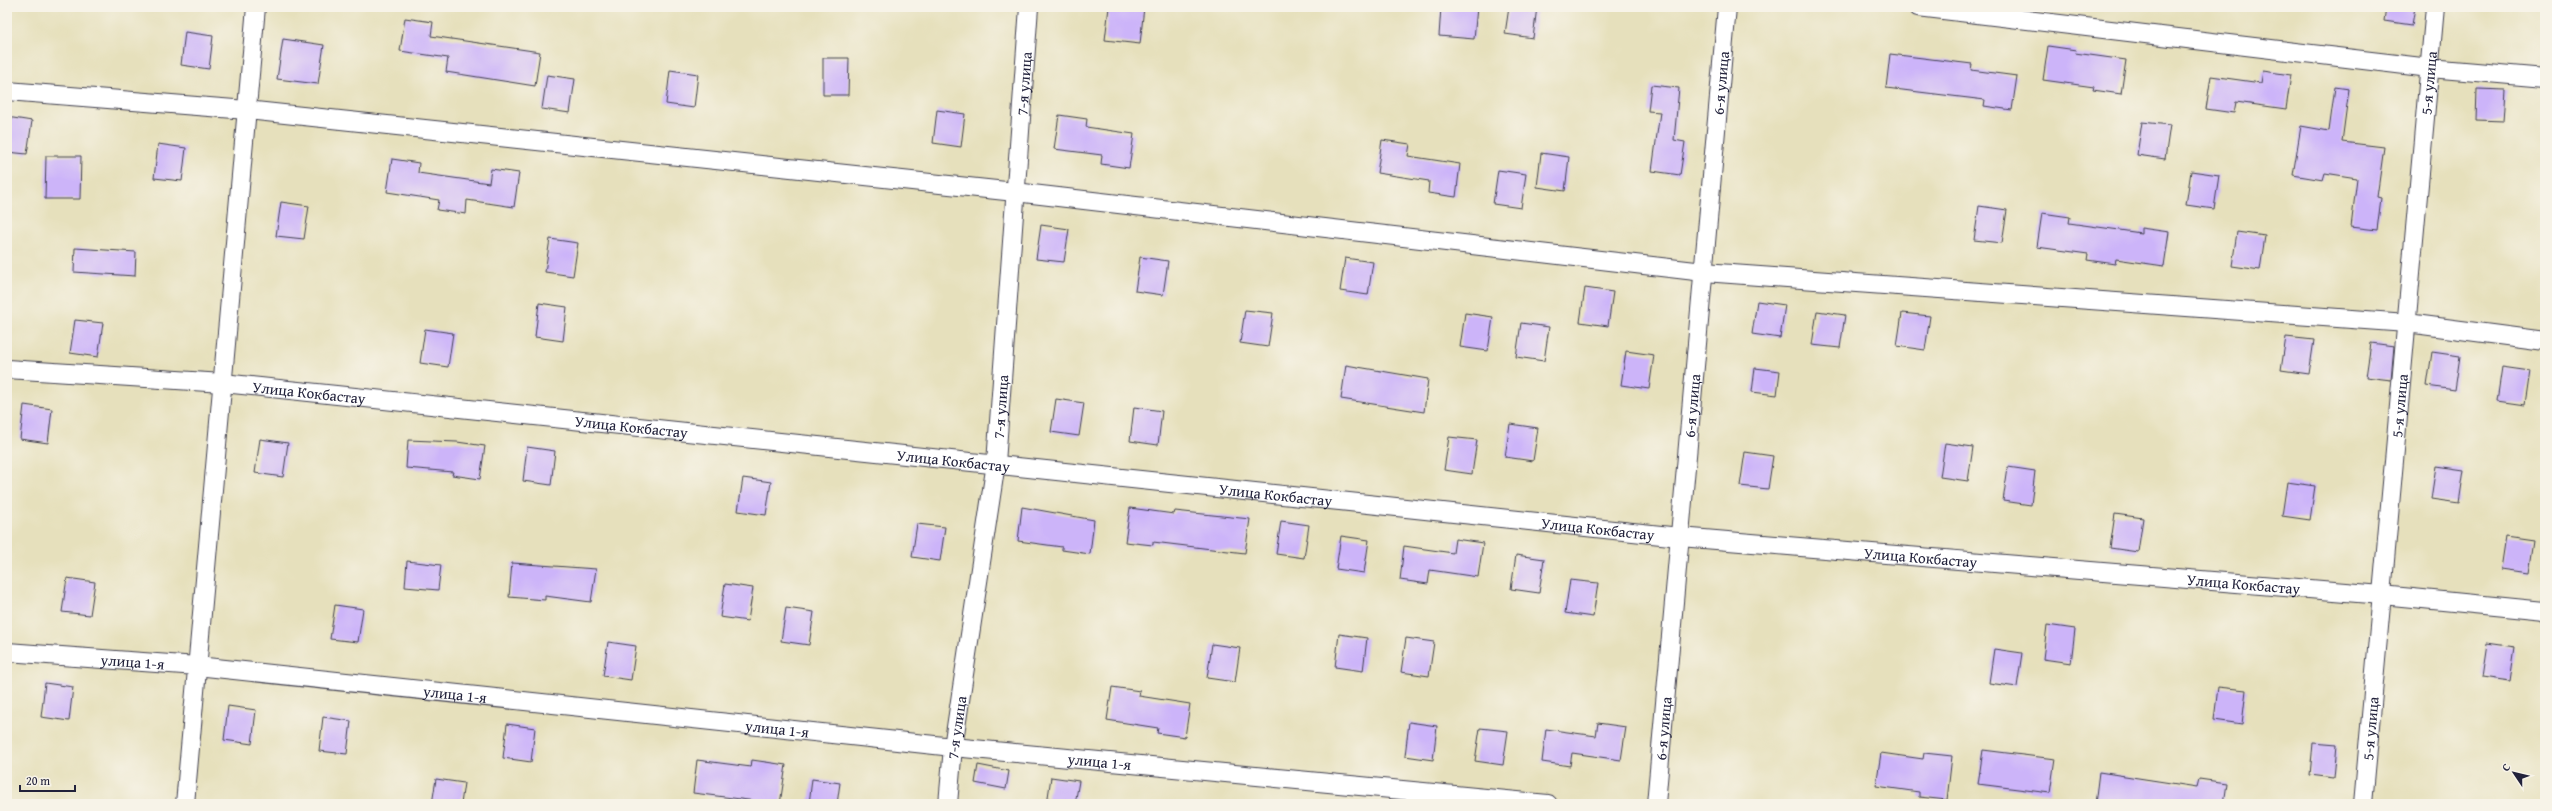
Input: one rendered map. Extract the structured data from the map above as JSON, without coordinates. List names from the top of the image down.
{
  "streets": {
    "street": [
      "6-я улица",
      "5-я улица",
      "7-я улица",
      "Улица Кокбастау",
      "улица 1-я"
    ]
  },
  "crossings": [
    ["6-я улица", "Улица Кокбастау"],
    ["5-я улица", "Улица Кокбастау"],
    ["7-я улица", "Улица Кокбастау"],
    ["7-я улица", "улица 1-я"]
  ],
  "scale_bar": "20 m",
  "north": "top left"
}
